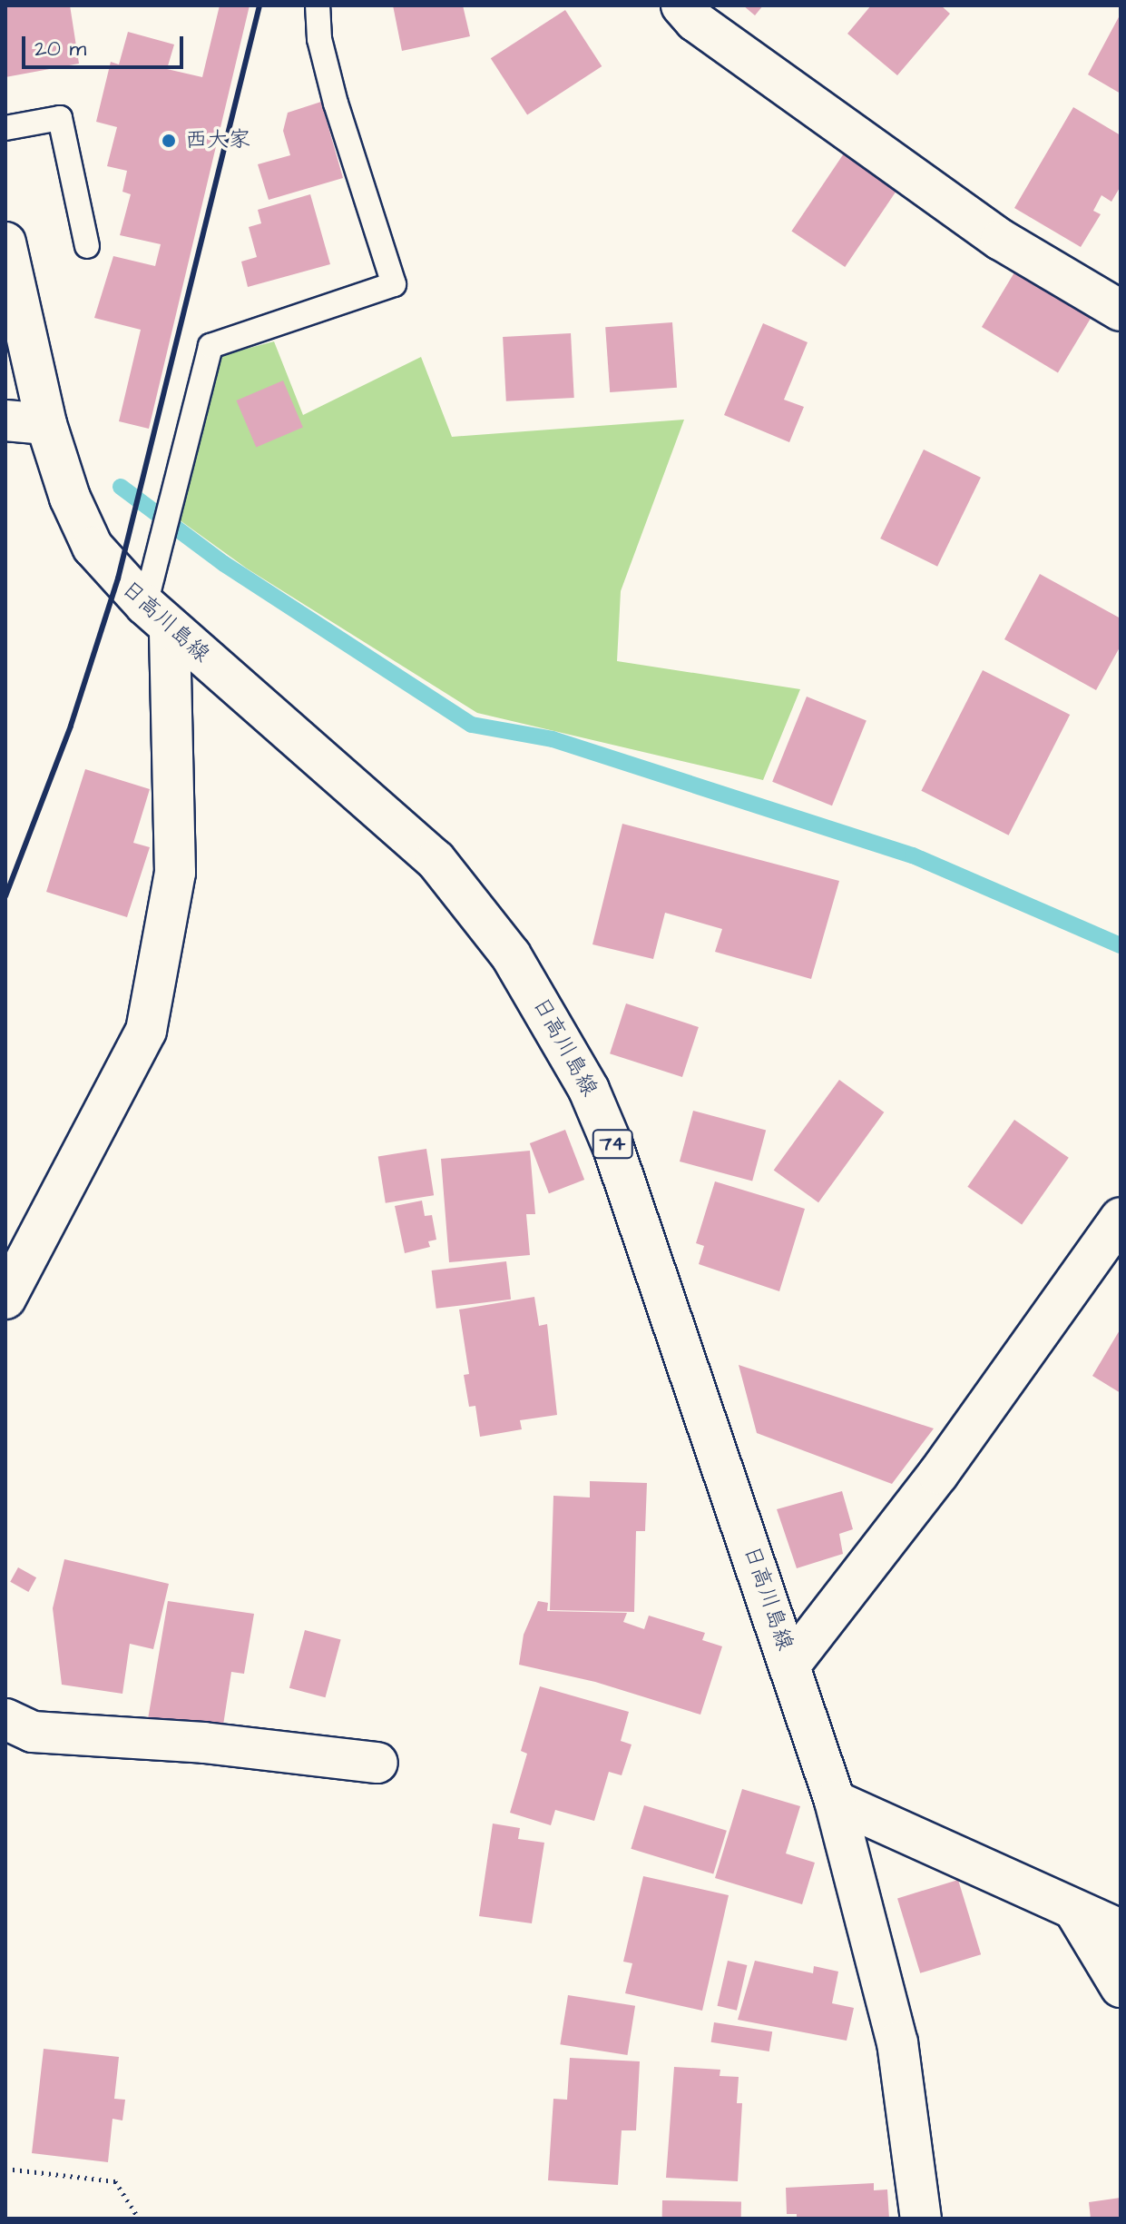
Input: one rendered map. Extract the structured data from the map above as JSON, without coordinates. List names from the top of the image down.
{
  "streets": {
    "street": ["日高川島線", "74"]
  },
  "places": ["西大家"],
  "scale_bar": "20 m"
}
